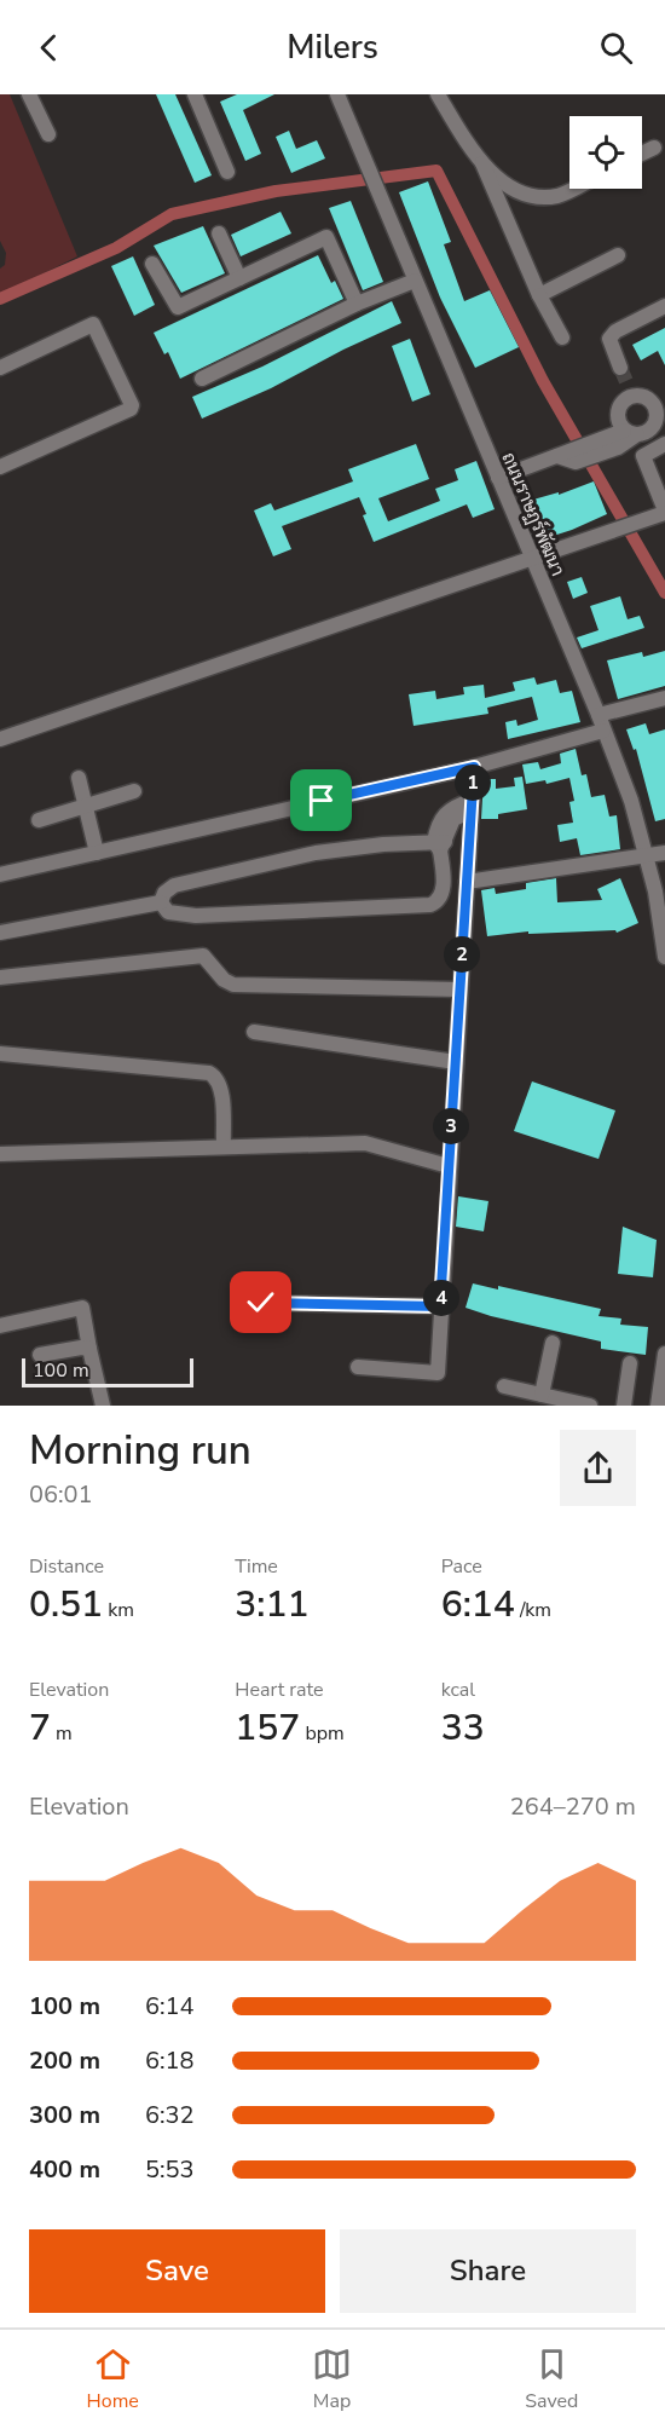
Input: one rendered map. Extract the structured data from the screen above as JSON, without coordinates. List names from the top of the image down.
{
  "streets": {
    "street": ["ถนนราษฏร์พัฒนา"]
  },
  "scale_bar": "100 m",
  "page": {
    "header": "Milers",
    "pins": [
      "1",
      "2",
      "3",
      "4"
    ],
    "scale": "100 m",
    "heading": ["Morning run", "06:01"],
    "stats": [
      ["Distance", "0.51 km"],
      ["Time", "3:11"],
      ["Pace", "6:14 /km"],
      ["Elevation", "7 m"],
      ["Heart rate", "157 bpm"],
      ["kcal", "33"]
    ],
    "chart": ["Elevation", "264–270 m"],
    "list": [
      {
        "name": "100 m",
        "note": "6:14"
      },
      {
        "name": "200 m",
        "note": "6:18"
      },
      {
        "name": "300 m",
        "note": "6:32"
      },
      {
        "name": "400 m",
        "note": "5:53"
      }
    ],
    "buttons": ["Save", "Share"],
    "tabs": ["Home", "Map", "Saved"]
  }
}
